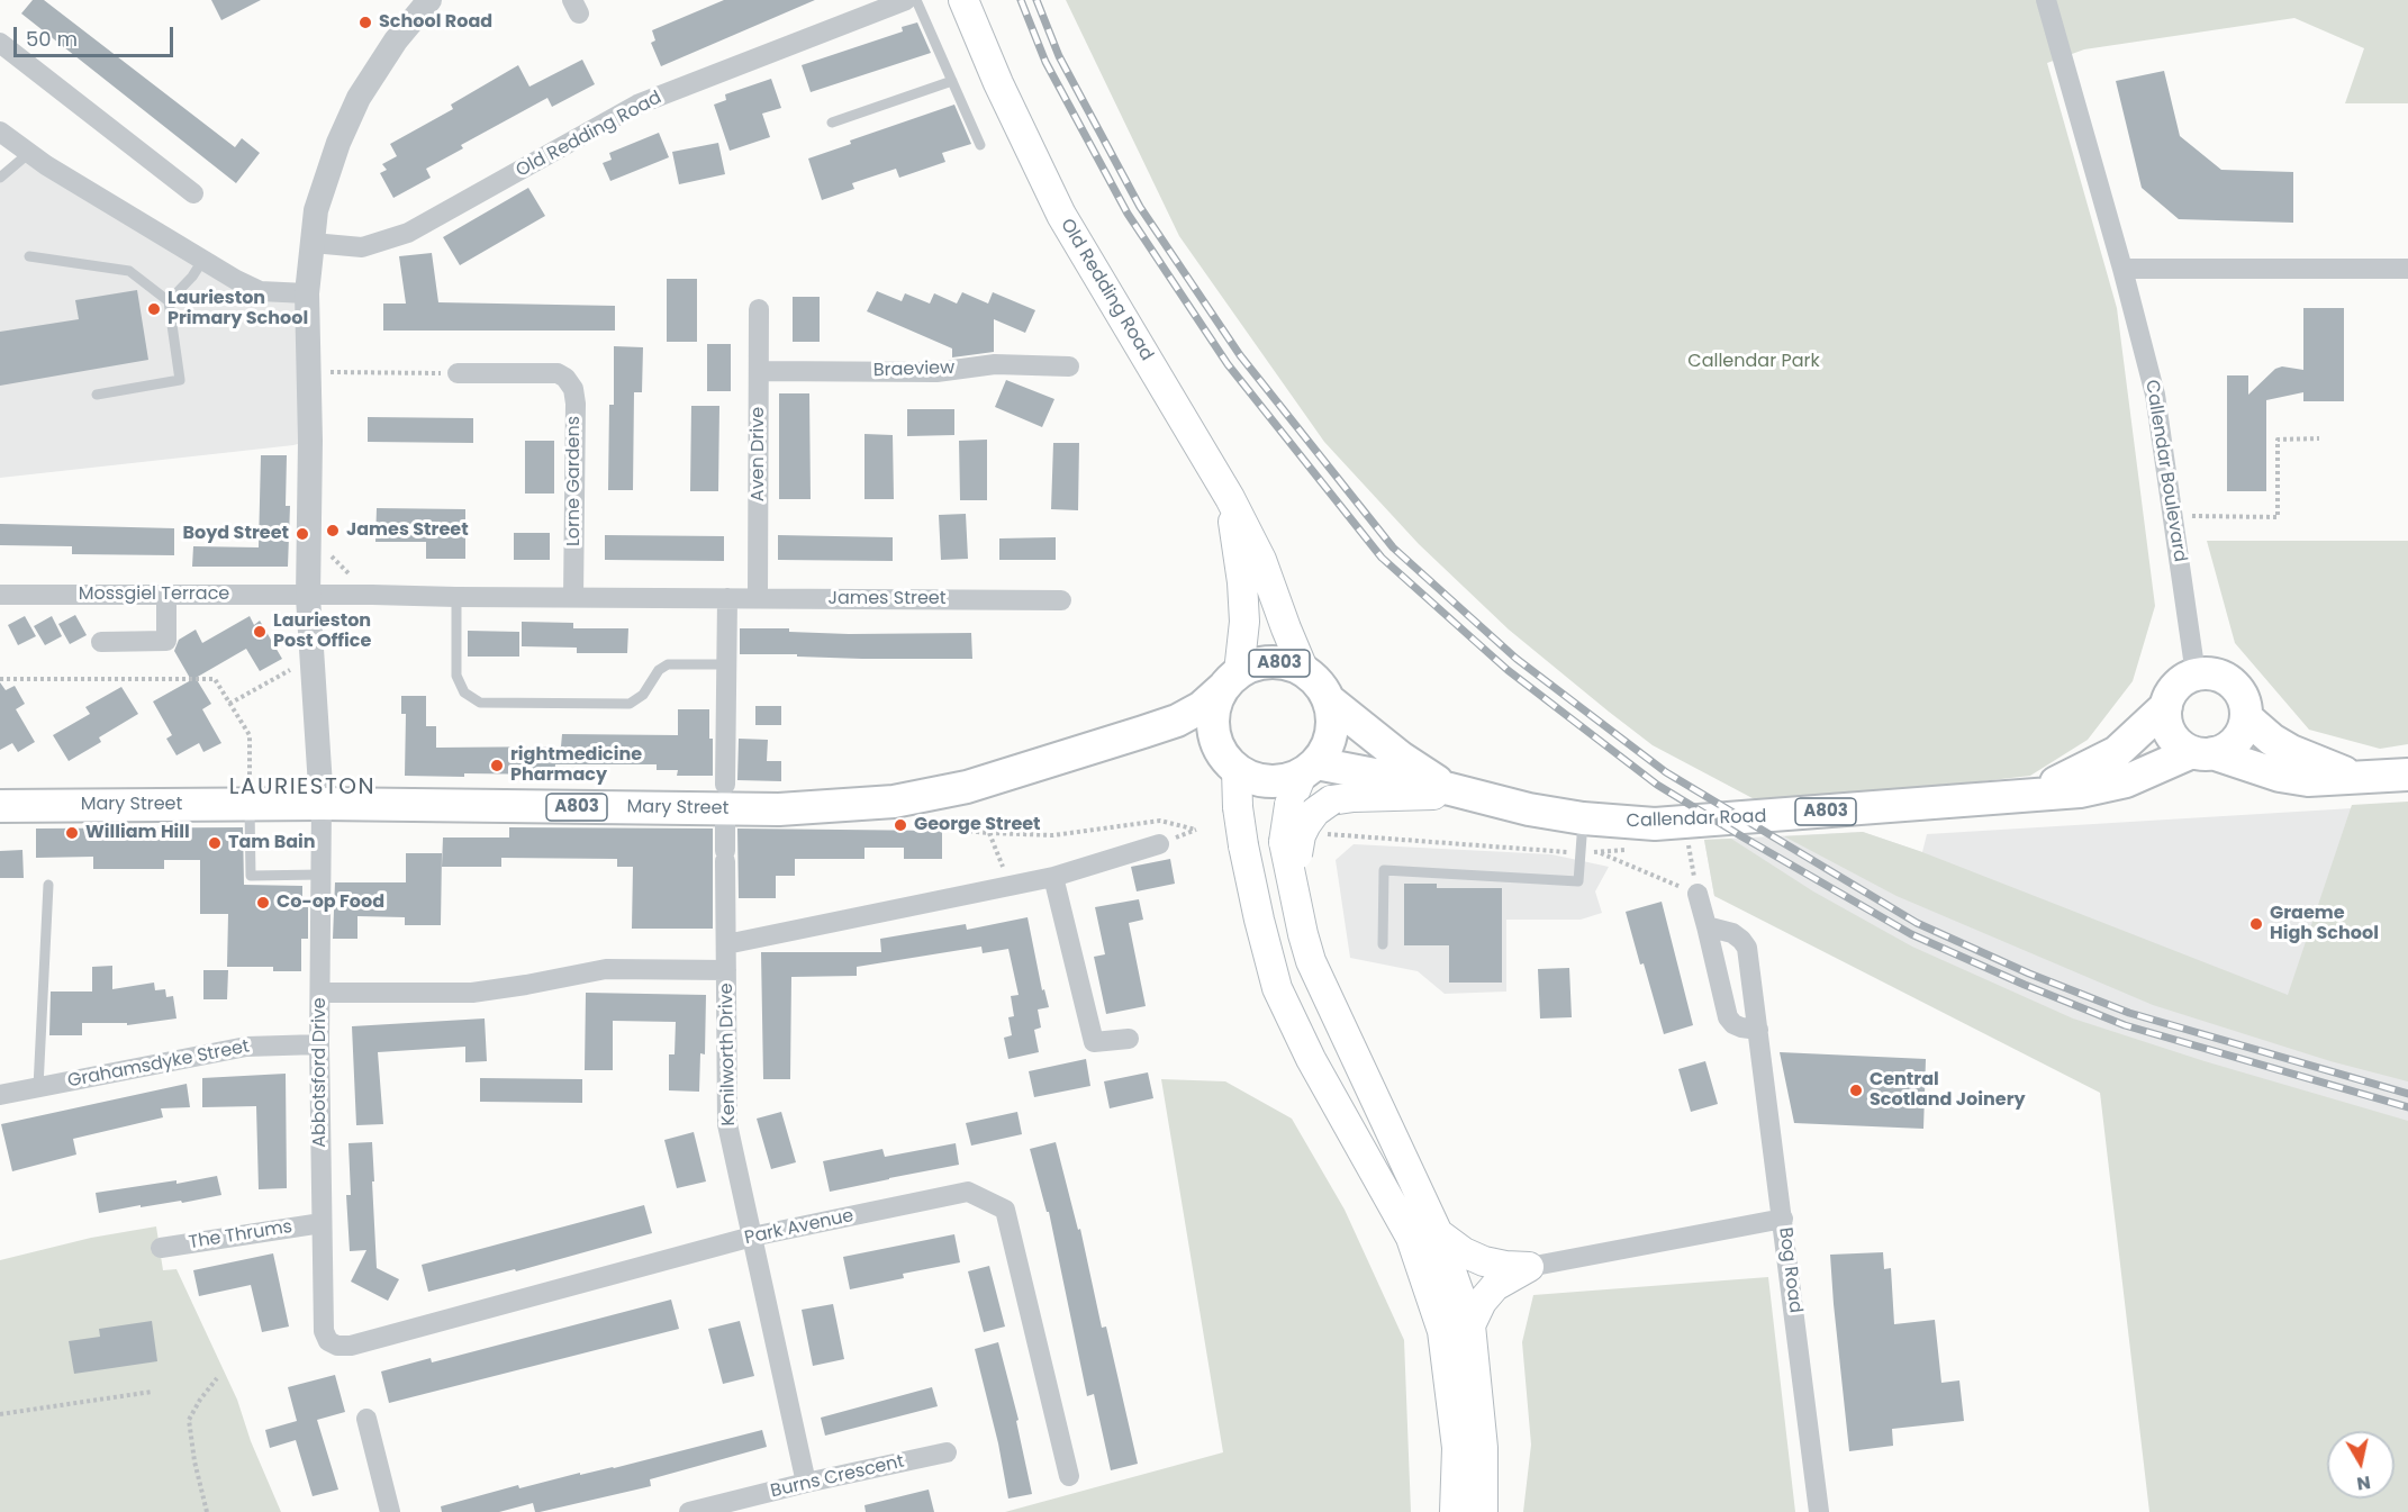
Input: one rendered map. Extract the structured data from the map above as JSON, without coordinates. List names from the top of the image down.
{
  "streets": {
    "main road": [
      "Old Redding Road",
      "A803",
      "Mary Street",
      "Callendar Road"
    ],
    "street": [
      "Braeview",
      "Aven Drive",
      "Callendar Boulevard",
      "Lorne Gardens",
      "Mossgiel Terrace",
      "James Street",
      "Kenilworth Drive",
      "Grahamsdyke Street",
      "Abbotsford Drive",
      "Park Avenue",
      "The Thrums",
      "Bog Road",
      "Burns Crescent"
    ]
  },
  "crossings": [
    ["Old Redding Road", "A803"],
    ["Old Redding Road", "Mary Street"],
    ["Old Redding Road", "Callendar Road"],
    ["Braeview", "Aven Drive"],
    ["Aven Drive", "James Street"],
    ["Callendar Boulevard", "A803"],
    ["Callendar Boulevard", "Callendar Road"],
    ["Lorne Gardens", "James Street"],
    ["Mossgiel Terrace", "James Street"],
    ["A803", "Mary Street"],
    ["A803", "Callendar Road"],
    ["Mary Street", "Callendar Road"],
    ["Mary Street", "Kenilworth Drive"],
    ["Mary Street", "Abbotsford Drive"],
    ["Kenilworth Drive", "Park Avenue"],
    ["Kenilworth Drive", "Burns Crescent"],
    ["Grahamsdyke Street", "Abbotsford Drive"],
    ["Abbotsford Drive", "Park Avenue"],
    ["Abbotsford Drive", "The Thrums"]
  ],
  "districts": ["LAURIESTON"],
  "parks": ["Callendar Park"],
  "places": [
    "School Road",
    "Laurieston Primary School",
    "James Street",
    "Boyd Street",
    "Laurieston Post Office",
    "rightmedicine Pharmacy",
    "George Street",
    "William Hill",
    "Tam Bain",
    "Co-op Food",
    "Graeme High School",
    "Central Scotland Joinery"
  ],
  "scale_bar": "50 m",
  "north": "bottom"
}
